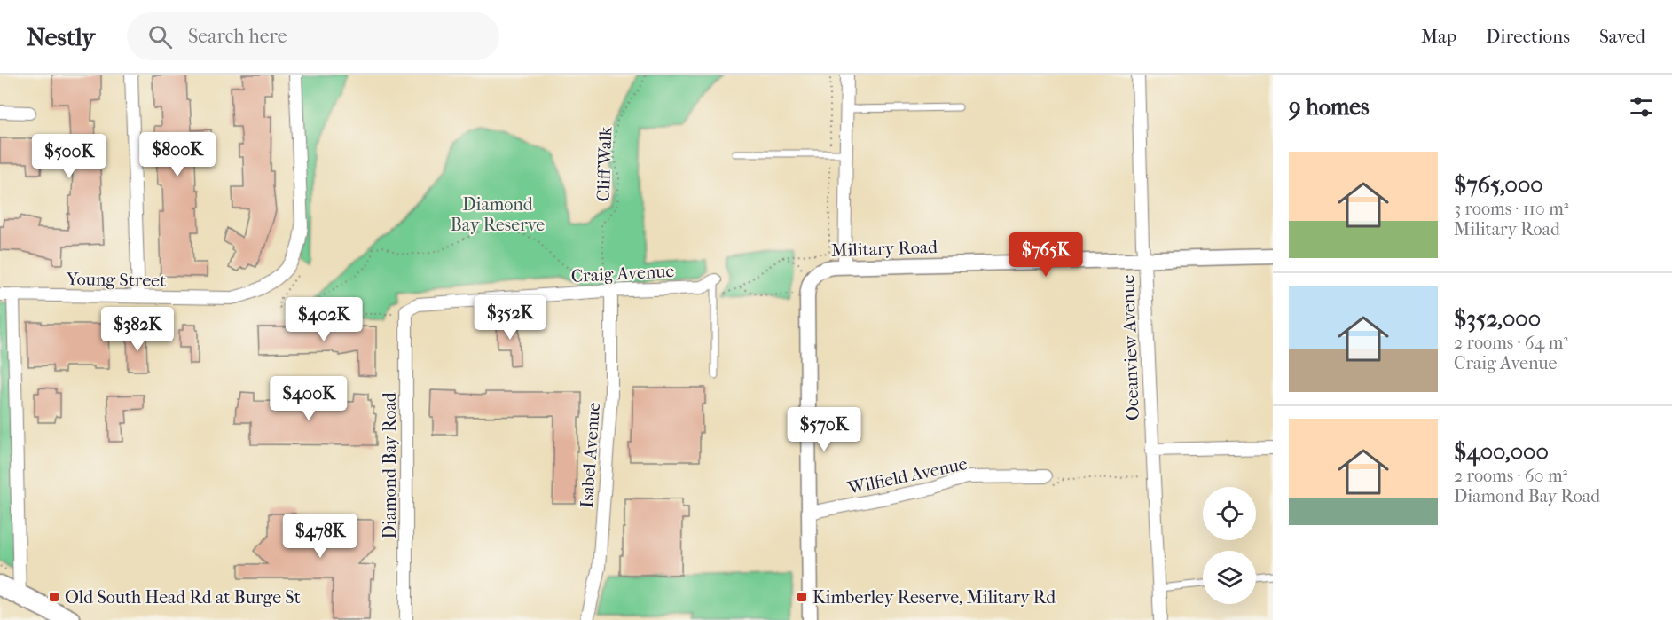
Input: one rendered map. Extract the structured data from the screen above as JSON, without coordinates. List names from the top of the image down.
{
  "streets": {
    "street": [
      "Military Road",
      "Craig Avenue",
      "Young Street",
      "Oceanview Avenue",
      "Isabel Avenue",
      "Diamond Bay Road",
      "Wilfield Avenue"
    ],
    "path": ["Cliff Walk"]
  },
  "crossings": [
    ["Cliff Walk", "Craig Avenue"],
    ["Cliff Walk", "Isabel Avenue"],
    ["Military Road", "Oceanview Avenue"],
    ["Craig Avenue", "Isabel Avenue"],
    ["Craig Avenue", "Diamond Bay Road"]
  ],
  "parks": ["Diamond Bay Reserve"],
  "places": {
    "transit": ["Old South Head Rd at Burge St", "Kimberley Reserve, Military Rd"]
  },
  "page": {
    "header": "Nestly",
    "search": "Search here",
    "nav": ["Map", "Directions", "Saved"],
    "heading": "9 homes",
    "price": [
      "$800K",
      "$500K",
      "$765K",
      "$352K",
      "$402K",
      "$382K",
      "$400K",
      "$570K",
      "$478K"
    ],
    "list": [
      {
        "name": "$765,000",
        "note": "3 rooms · 110 m² · Military Road"
      },
      {
        "name": "$352,000",
        "note": "2 rooms · 64 m² · Craig Avenue"
      },
      {
        "name": "$400,000",
        "note": "2 rooms · 60 m² · Diamond Bay Road"
      }
    ]
  }
}
